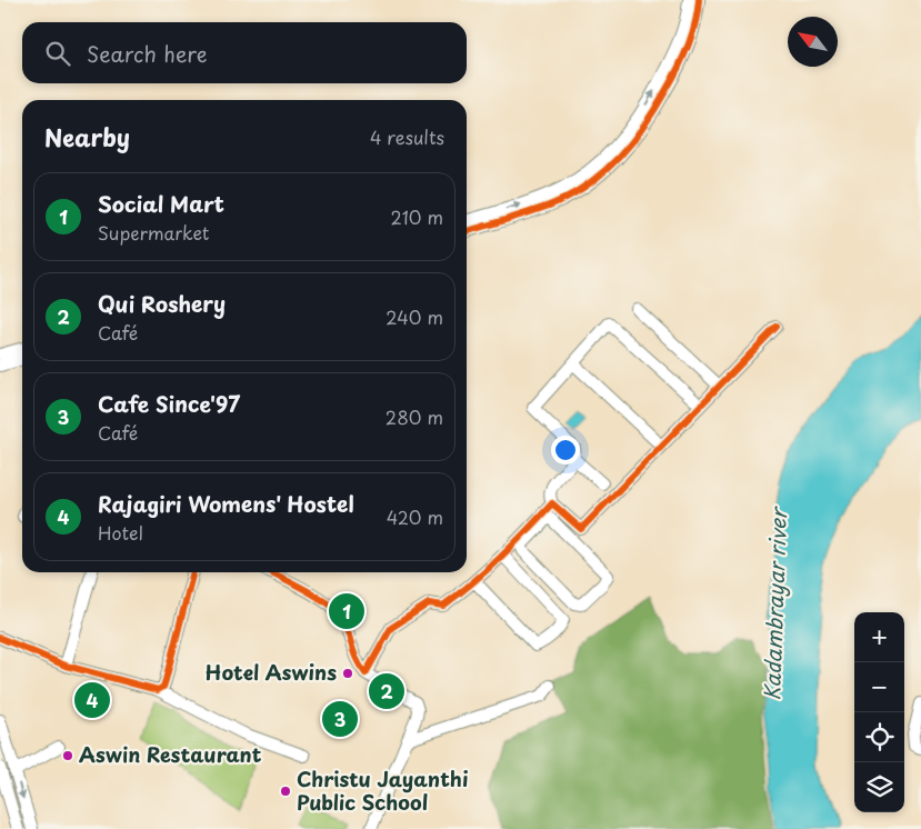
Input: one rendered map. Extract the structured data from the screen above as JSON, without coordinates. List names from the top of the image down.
{
  "water": ["Kadambrayar river"],
  "places": ["Hotel Aswins", "Aswin Restaurant", "Christu Jayanthi Public School"],
  "north": "top left",
  "page": {
    "search": "Search here",
    "heading": ["Nearby", "4 results"],
    "list": [
      {
        "mark": "1",
        "name": "Social Mart",
        "note": "Supermarket",
        "value": "210 m"
      },
      {
        "mark": "2",
        "name": "Qui Roshery",
        "note": "Café",
        "value": "240 m"
      },
      {
        "mark": "3",
        "name": "Cafe Since'97",
        "note": "Café",
        "value": "280 m"
      },
      {
        "mark": "4",
        "name": "Rajagiri Womens' Hostel",
        "note": "Hotel",
        "value": "420 m"
      }
    ],
    "pins": [
      "1",
      "2",
      "4",
      "3"
    ],
    "map_buttons": ["+", "−"]
  }
}
